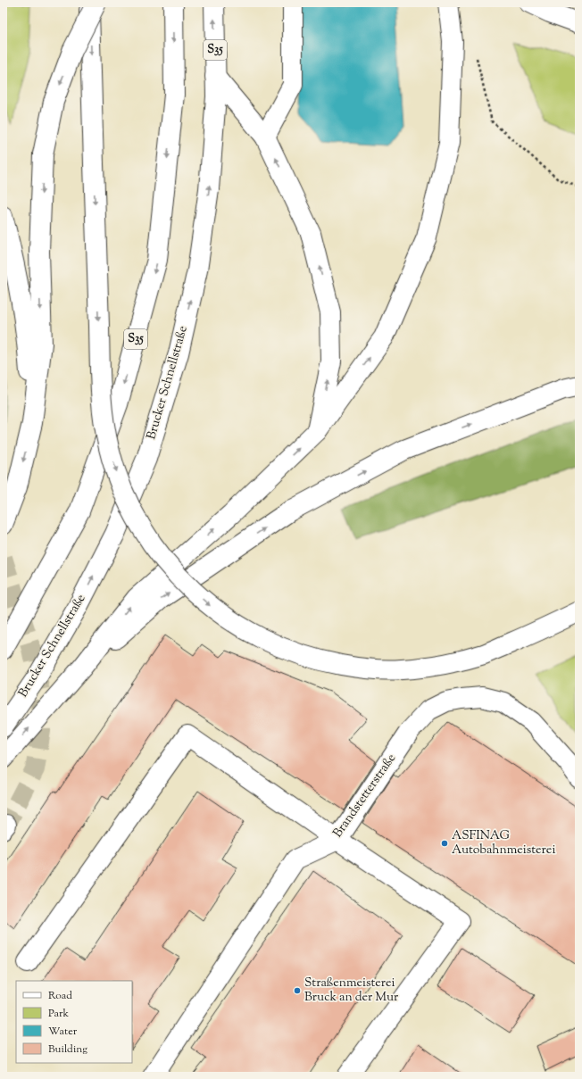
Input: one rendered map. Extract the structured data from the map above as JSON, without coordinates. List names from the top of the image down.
{
  "streets": {
    "main road": ["S35", "Brucker Schnellstraße", "Brandstetterstraße"]
  },
  "places": ["ASFINAG Autobahnmeisterei", "Straßenmeisterei Bruck an der Mur"],
  "legend": [
    "Road",
    "Park",
    "Water",
    "Building"
  ]
}
